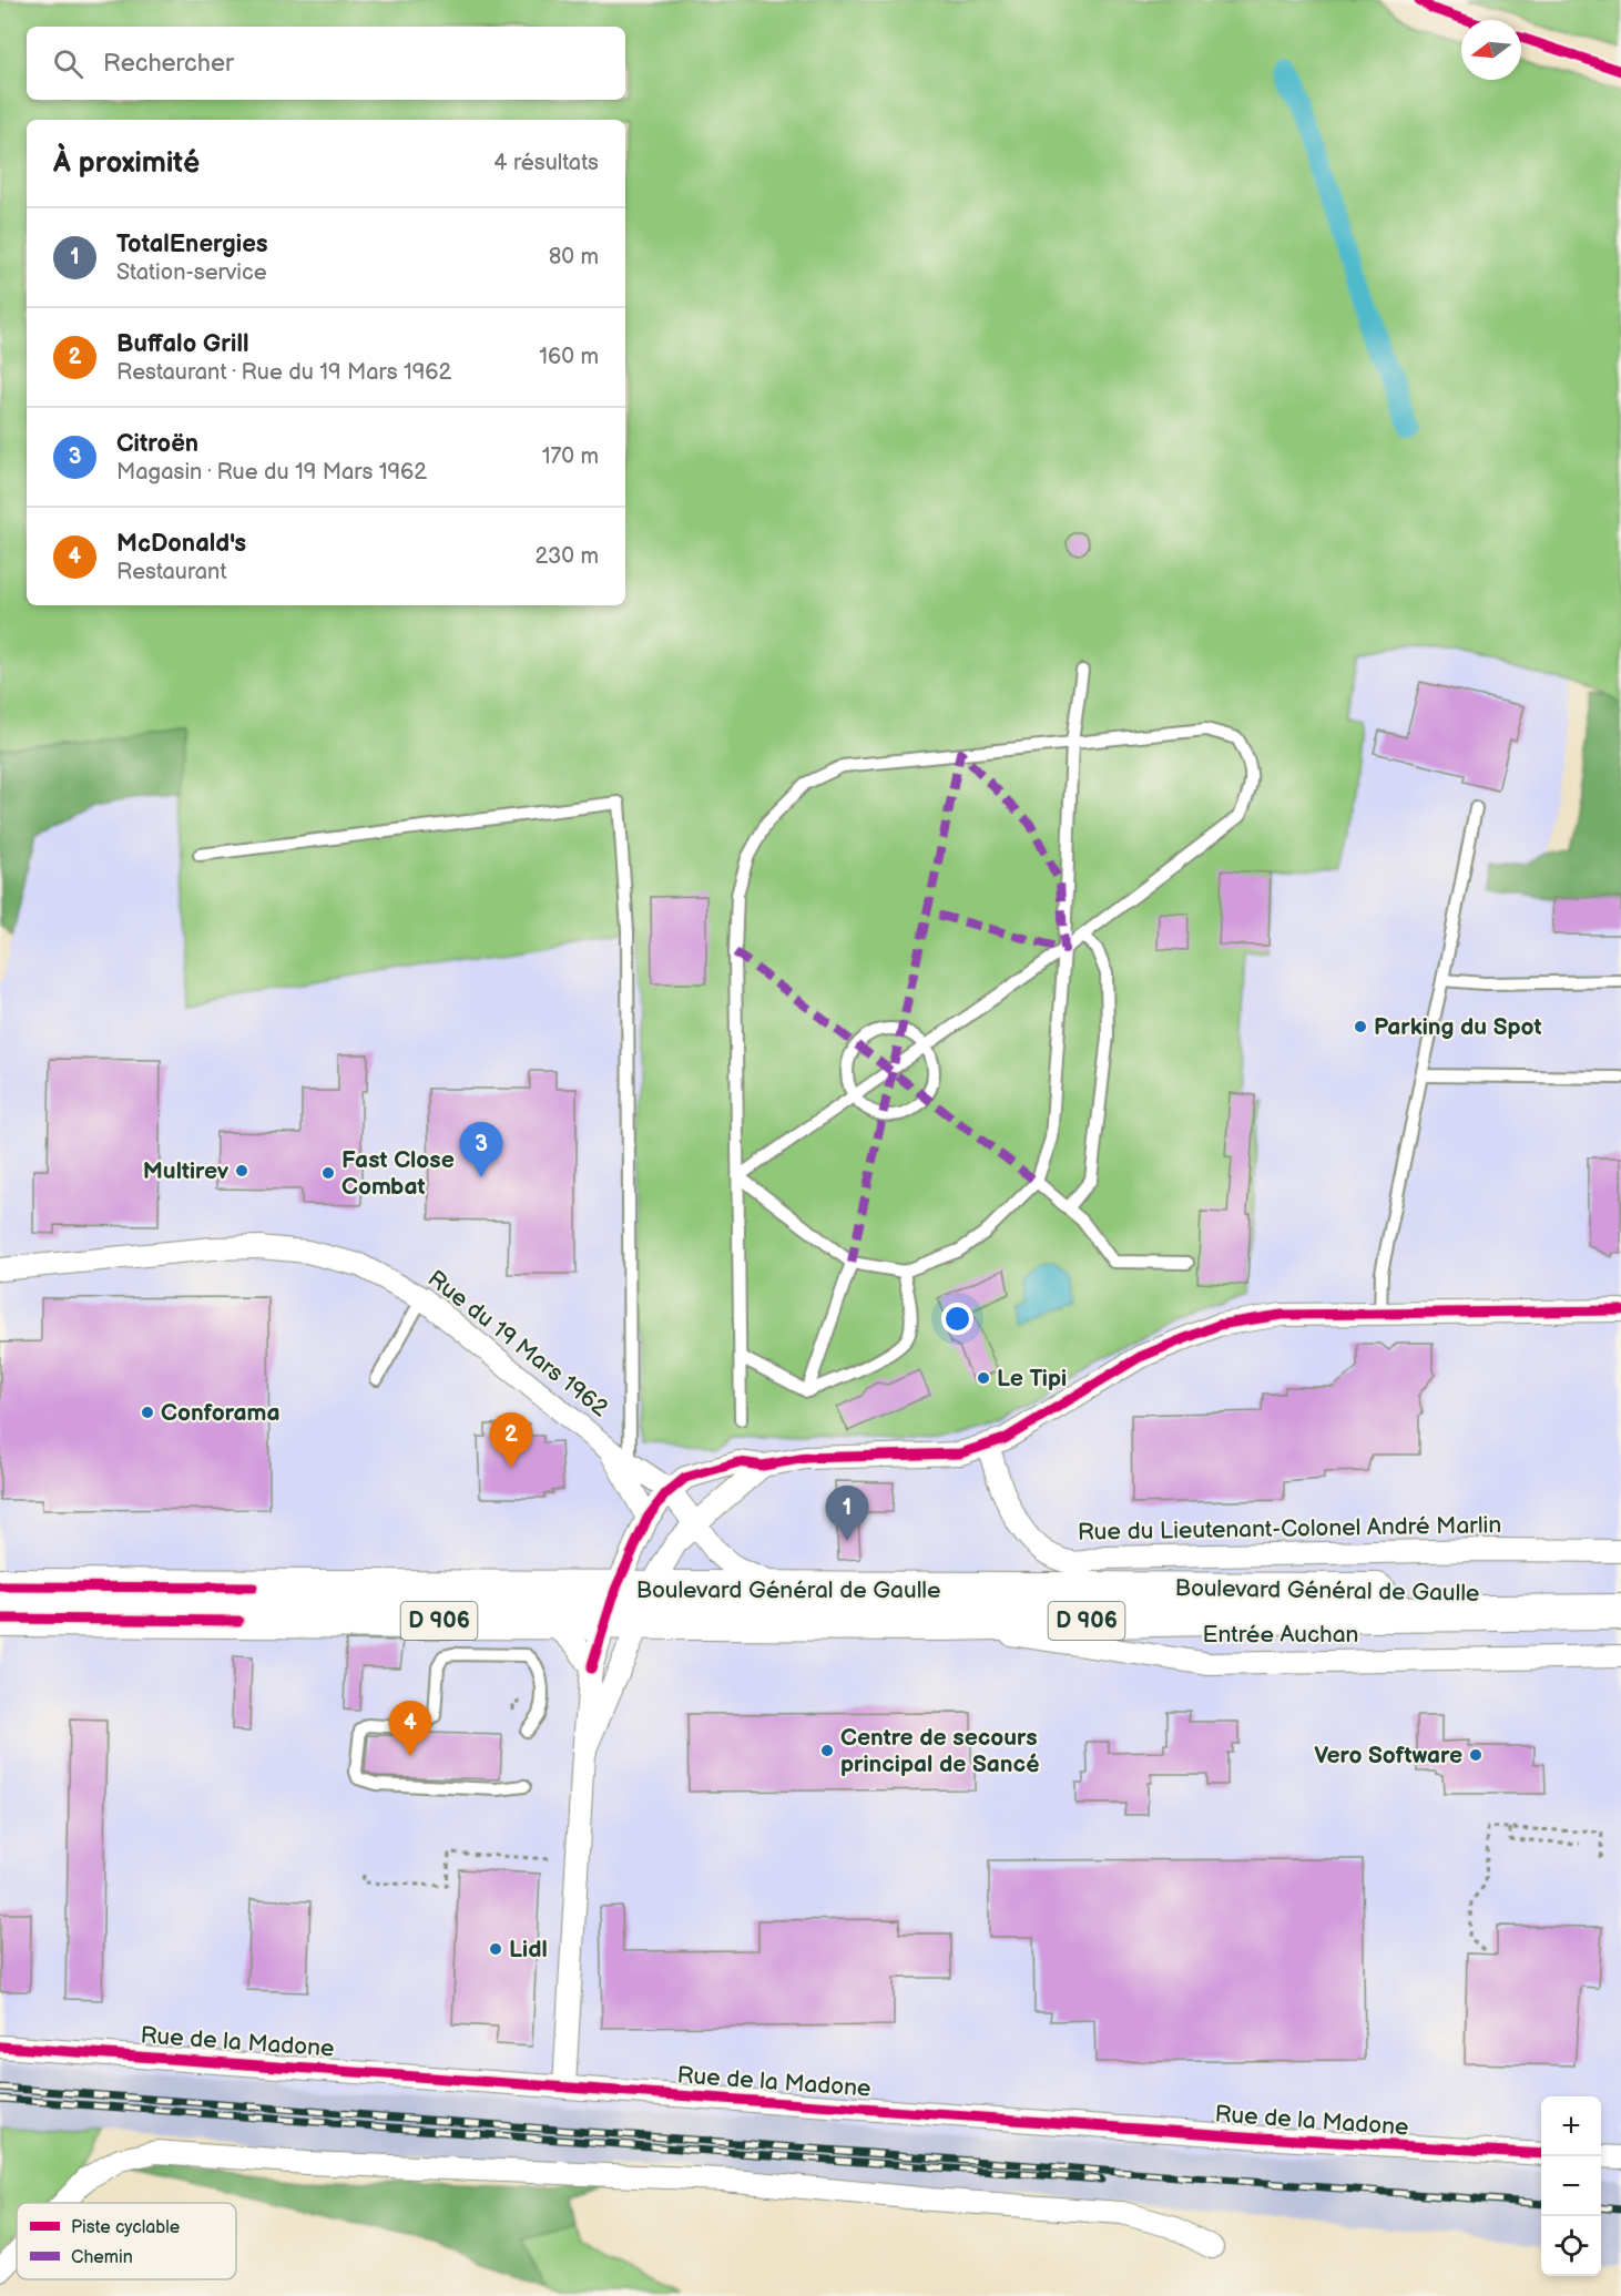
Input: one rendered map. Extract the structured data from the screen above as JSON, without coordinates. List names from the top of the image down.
{
  "streets": {
    "main road": ["Boulevard Général de Gaulle", "D 906"],
    "street": [
      "Rue du 19 Mars 1962",
      "Rue du Lieutenant-Colonel André Marlin",
      "Entrée Auchan",
      "Rue de la Madone"
    ]
  },
  "crossings": [
    ["Rue du 19 Mars 1962", "Boulevard Général de Gaulle"],
    ["Boulevard Général de Gaulle", "D 906"],
    ["Boulevard Général de Gaulle", "Entrée Auchan"]
  ],
  "places": [
    "Parking du Spot",
    "Multirev",
    "Fast Close Combat",
    "Le Tipi",
    "Conforama",
    "Centre de secours principal de Sancé",
    "Vero Software",
    "Lidl"
  ],
  "legend": ["Piste cyclable", "Chemin"],
  "north": "left",
  "page": {
    "search": "Rechercher",
    "heading": ["À proximité", "4 résultats"],
    "list": [
      {
        "mark": "1",
        "name": "TotalEnergies",
        "note": "Station-service",
        "value": "80 m"
      },
      {
        "mark": "2",
        "name": "Buffalo Grill",
        "note": "Restaurant · Rue du 19 Mars 1962",
        "value": "160 m"
      },
      {
        "mark": "3",
        "name": "Citroën",
        "note": "Magasin · Rue du 19 Mars 1962",
        "value": "170 m"
      },
      {
        "mark": "4",
        "name": "McDonald's",
        "note": "Restaurant",
        "value": "230 m"
      }
    ],
    "pins": [
      "3",
      "2",
      "1",
      "4"
    ],
    "map_buttons": ["+", "−"]
  }
}
